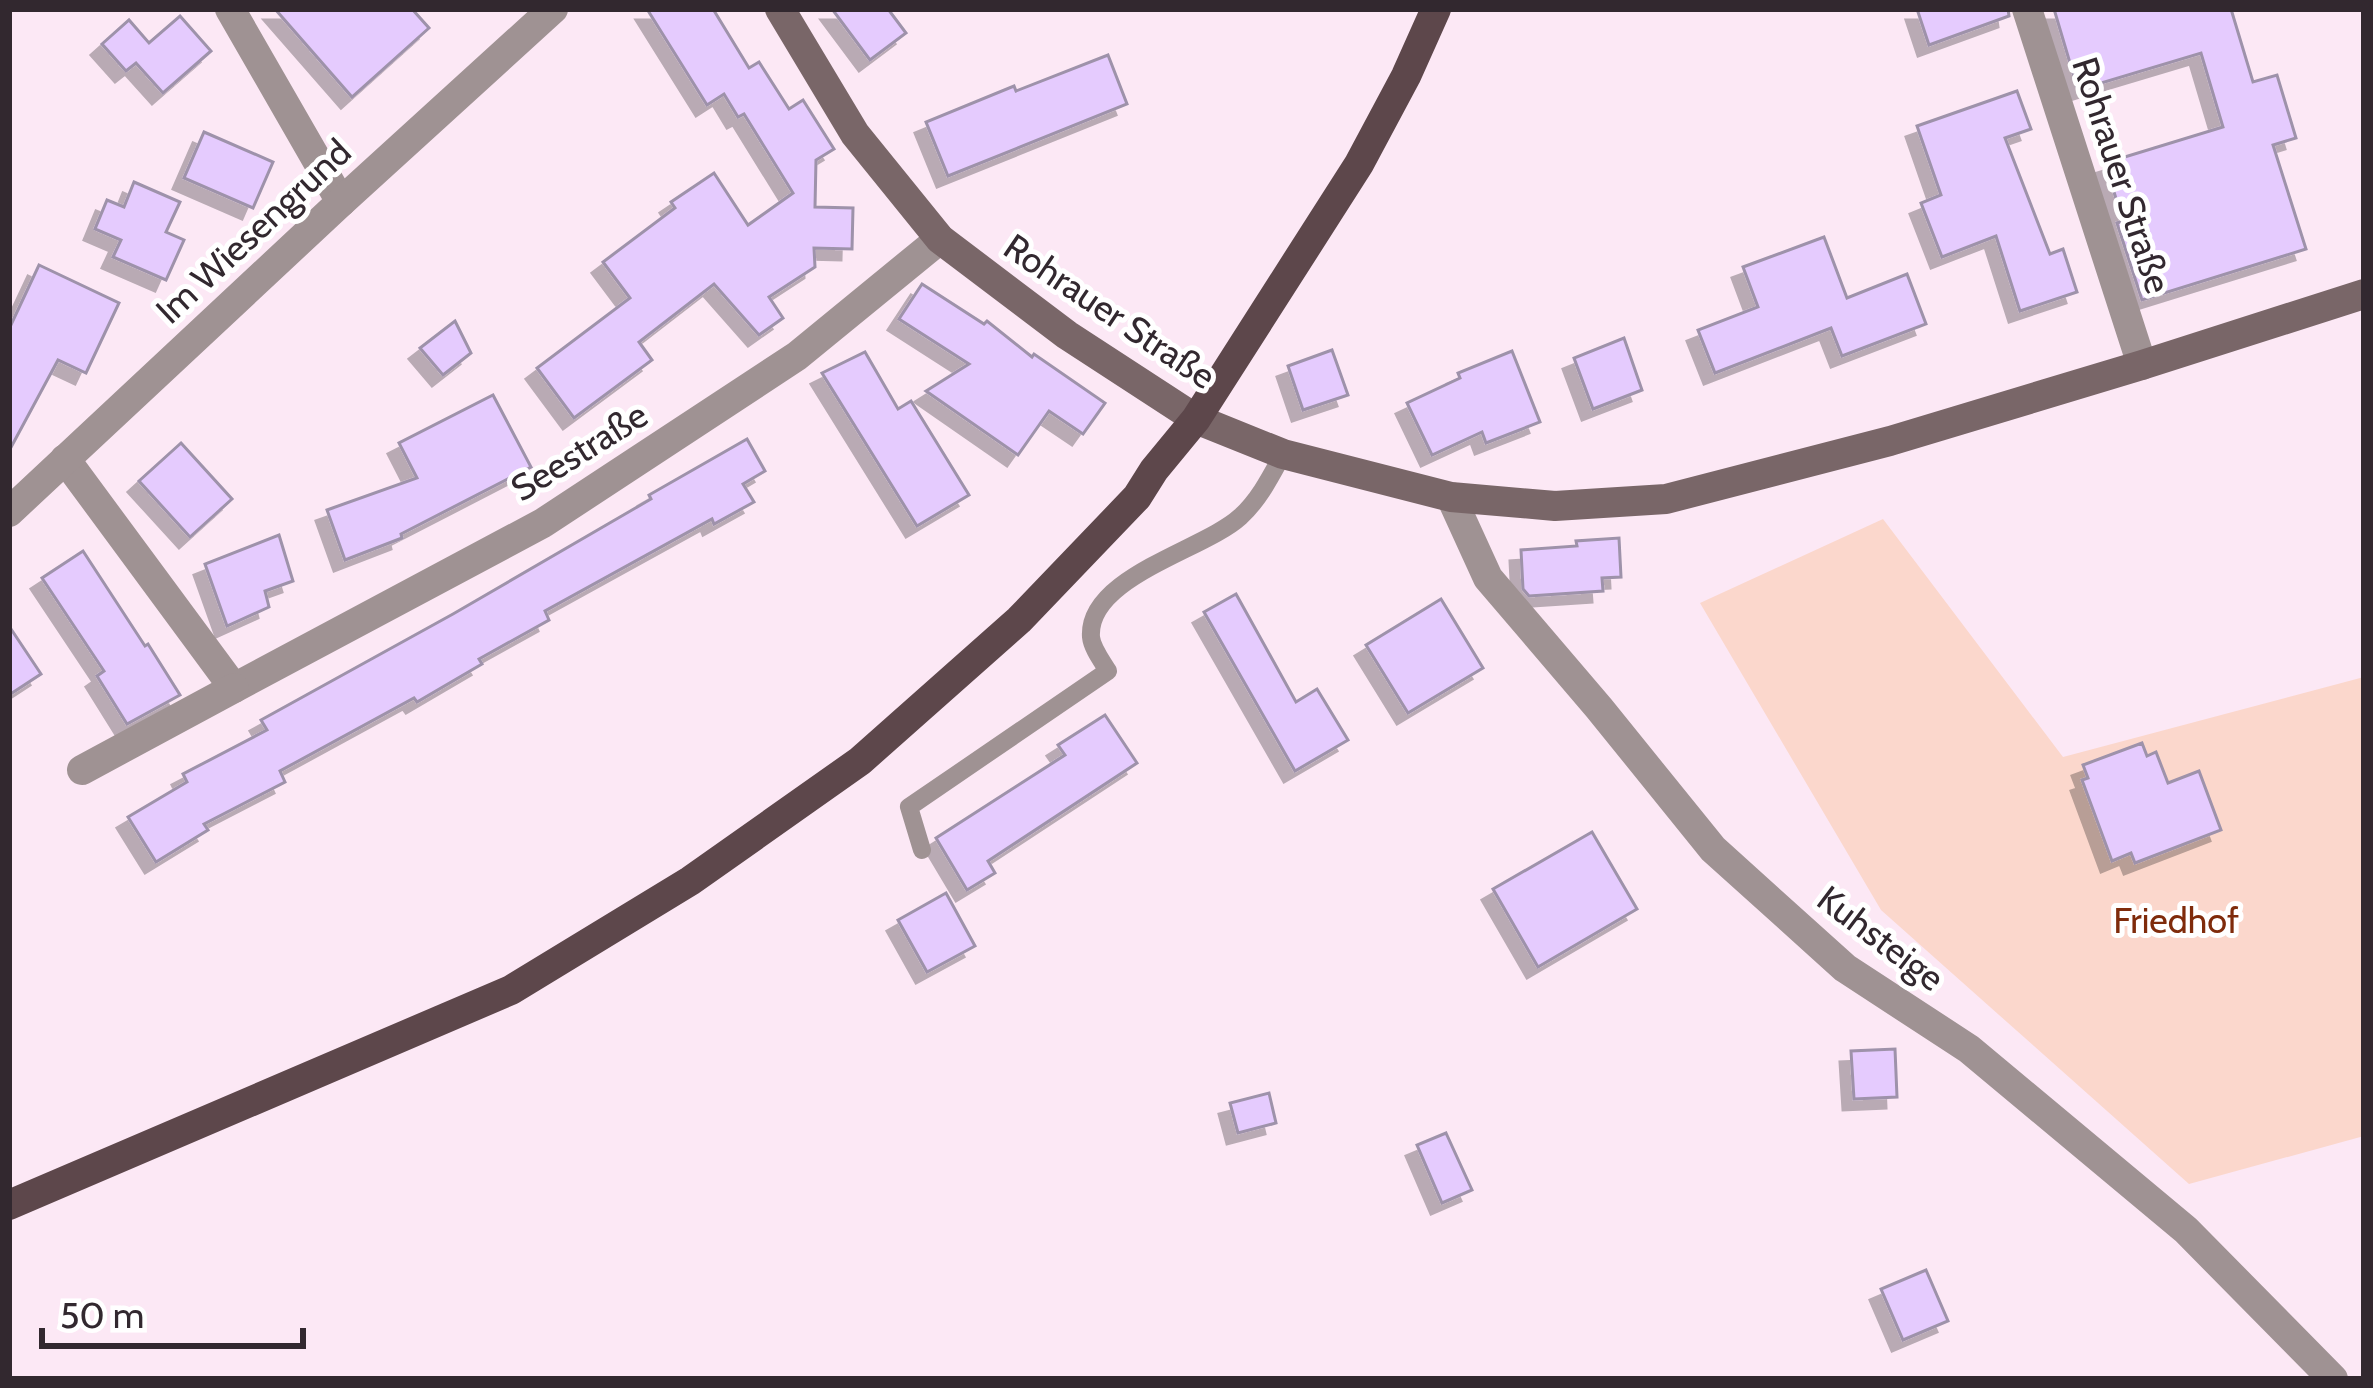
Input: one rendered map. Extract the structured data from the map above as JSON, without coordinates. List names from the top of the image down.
{
  "streets": {
    "street": [
      "Rohrauer Straße",
      "Im Wiesengrund",
      "Seestraße",
      "Kuhsteige"
    ]
  },
  "crossings": [
    ["Rohrauer Straße", "Seestraße"],
    ["Rohrauer Straße", "Kuhsteige"]
  ],
  "parks": ["Friedhof"],
  "scale_bar": "50 m"
}
